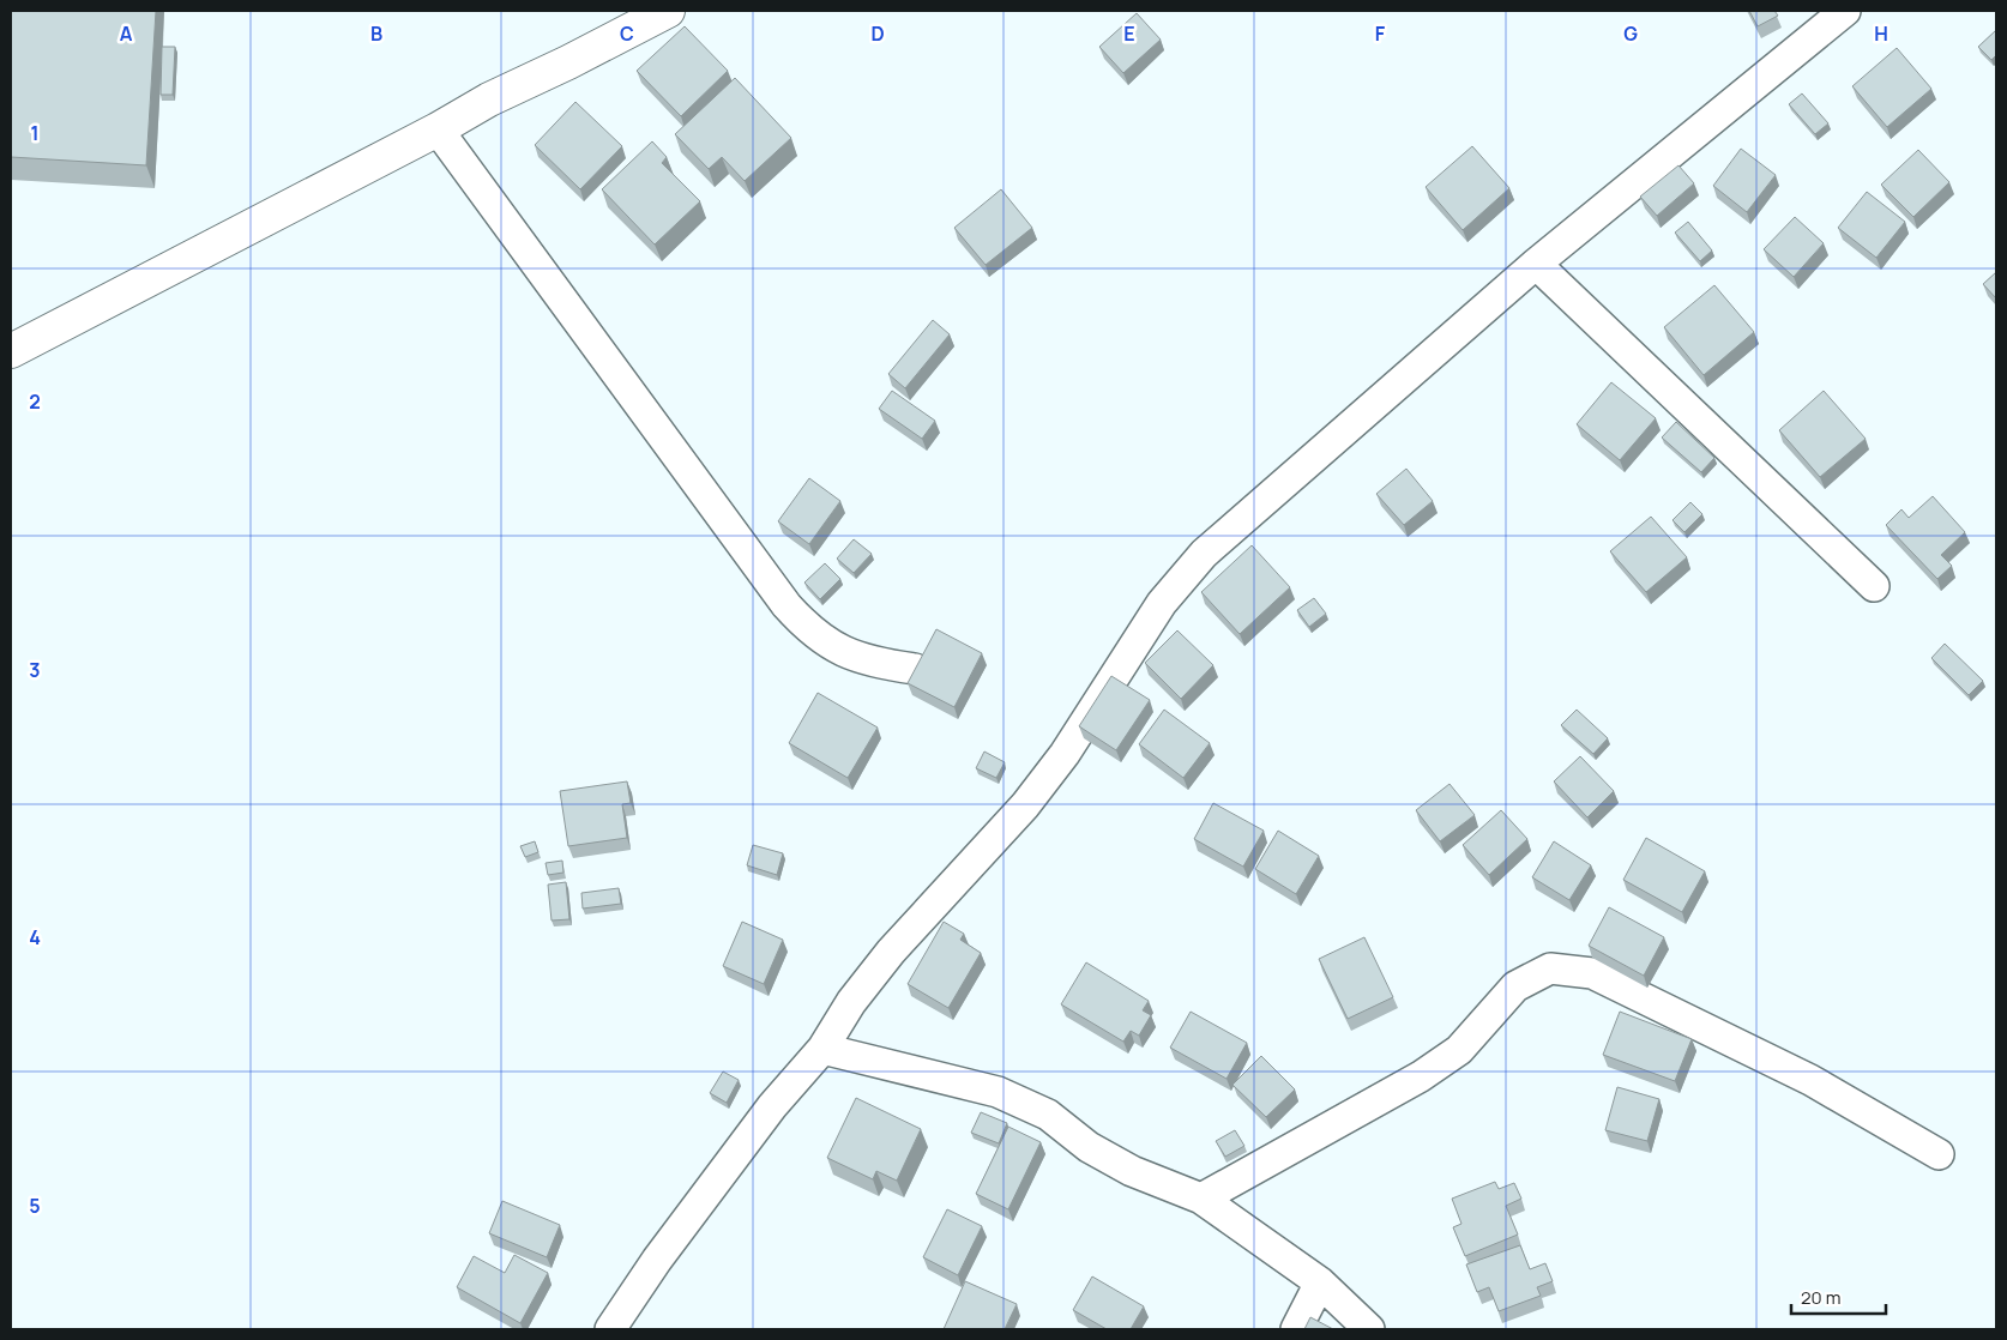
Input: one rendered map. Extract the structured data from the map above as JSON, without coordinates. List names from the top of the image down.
{
  "scale_bar": "20 m",
  "grid": {
    "columns": [
      "A",
      "B",
      "C",
      "D",
      "E",
      "F",
      "G",
      "H"
    ],
    "rows": [
      "1",
      "2",
      "3",
      "4",
      "5"
    ]
  }
}
